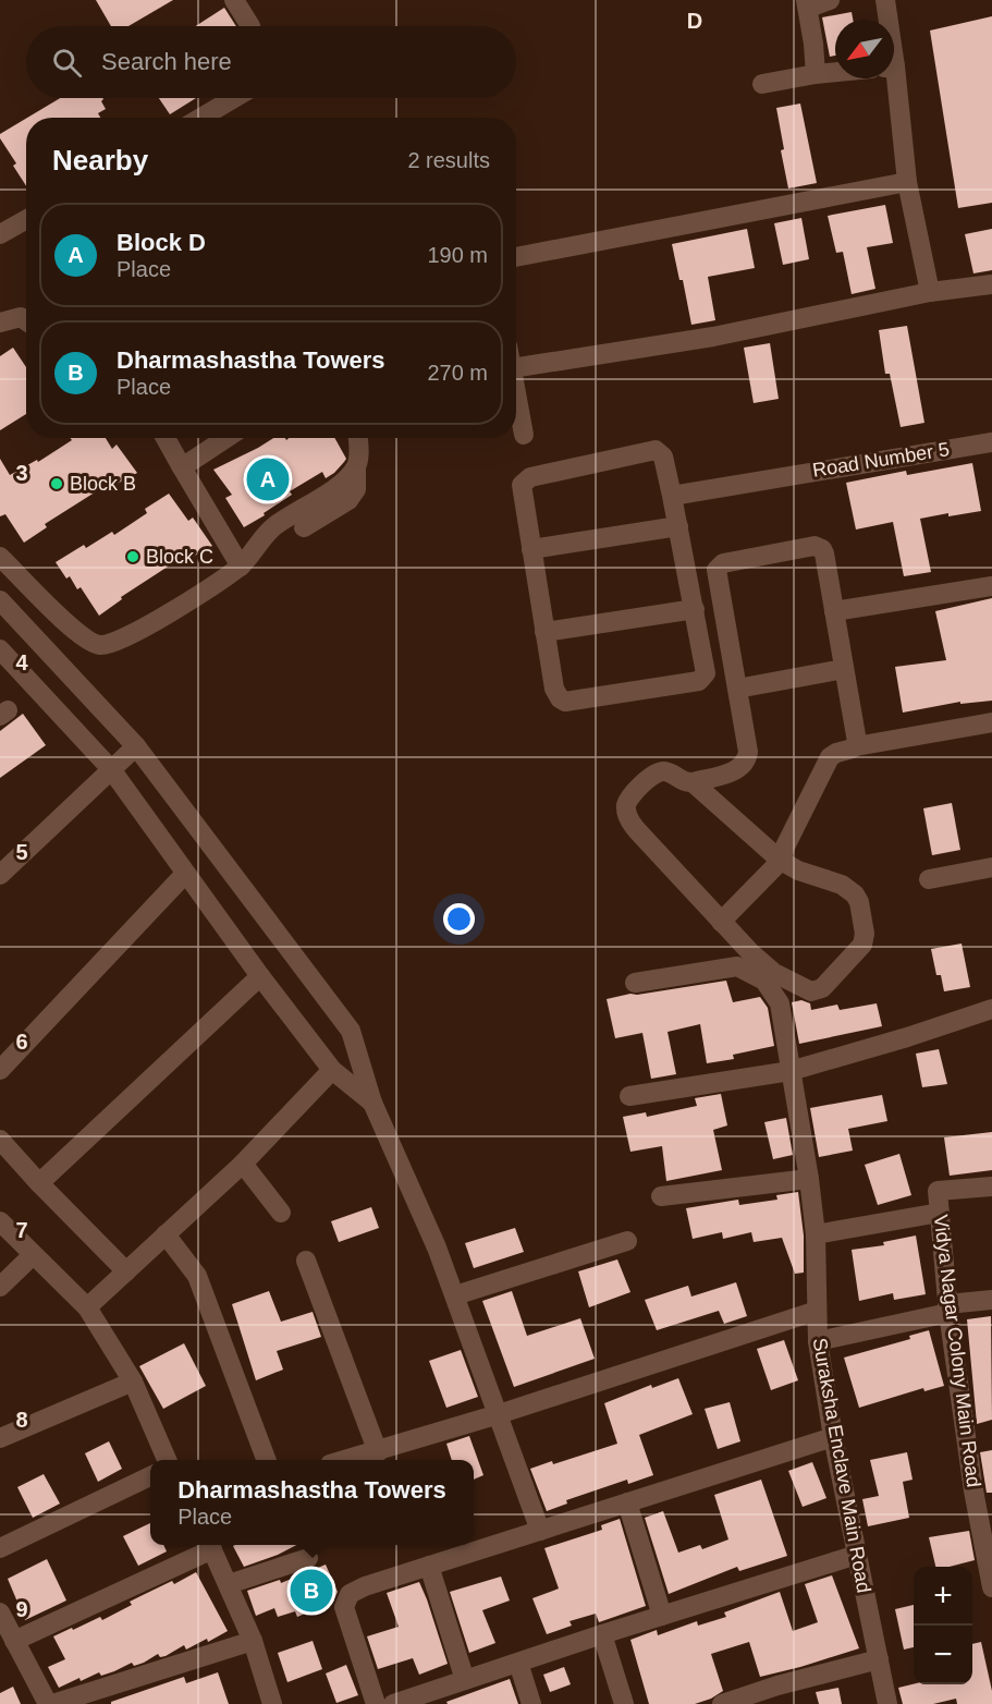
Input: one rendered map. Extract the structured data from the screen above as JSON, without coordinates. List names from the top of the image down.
{
  "streets": {
    "street": ["Road Number 5", "Vidya Nagar Colony Main Road", "Suraksha Enclave Main Road"]
  },
  "places": ["Block B", "Block C"],
  "north": "bottom left",
  "page": {
    "search": "Search here",
    "heading": ["Nearby", "2 results"],
    "list": [
      {
        "mark": "A",
        "name": "Block D",
        "note": "Place",
        "value": "190 m"
      },
      {
        "mark": "B",
        "name": "Dharmashastha Towers",
        "note": "Place",
        "value": "270 m"
      }
    ],
    "pins": ["A", "B"],
    "popup": ["Dharmashastha Towers", "Place"],
    "map_buttons": ["+", "−"]
  },
  "grid": {
    "columns": ["D"],
    "rows": [
      "3",
      "4",
      "5",
      "6",
      "7",
      "8",
      "9"
    ]
  }
}
